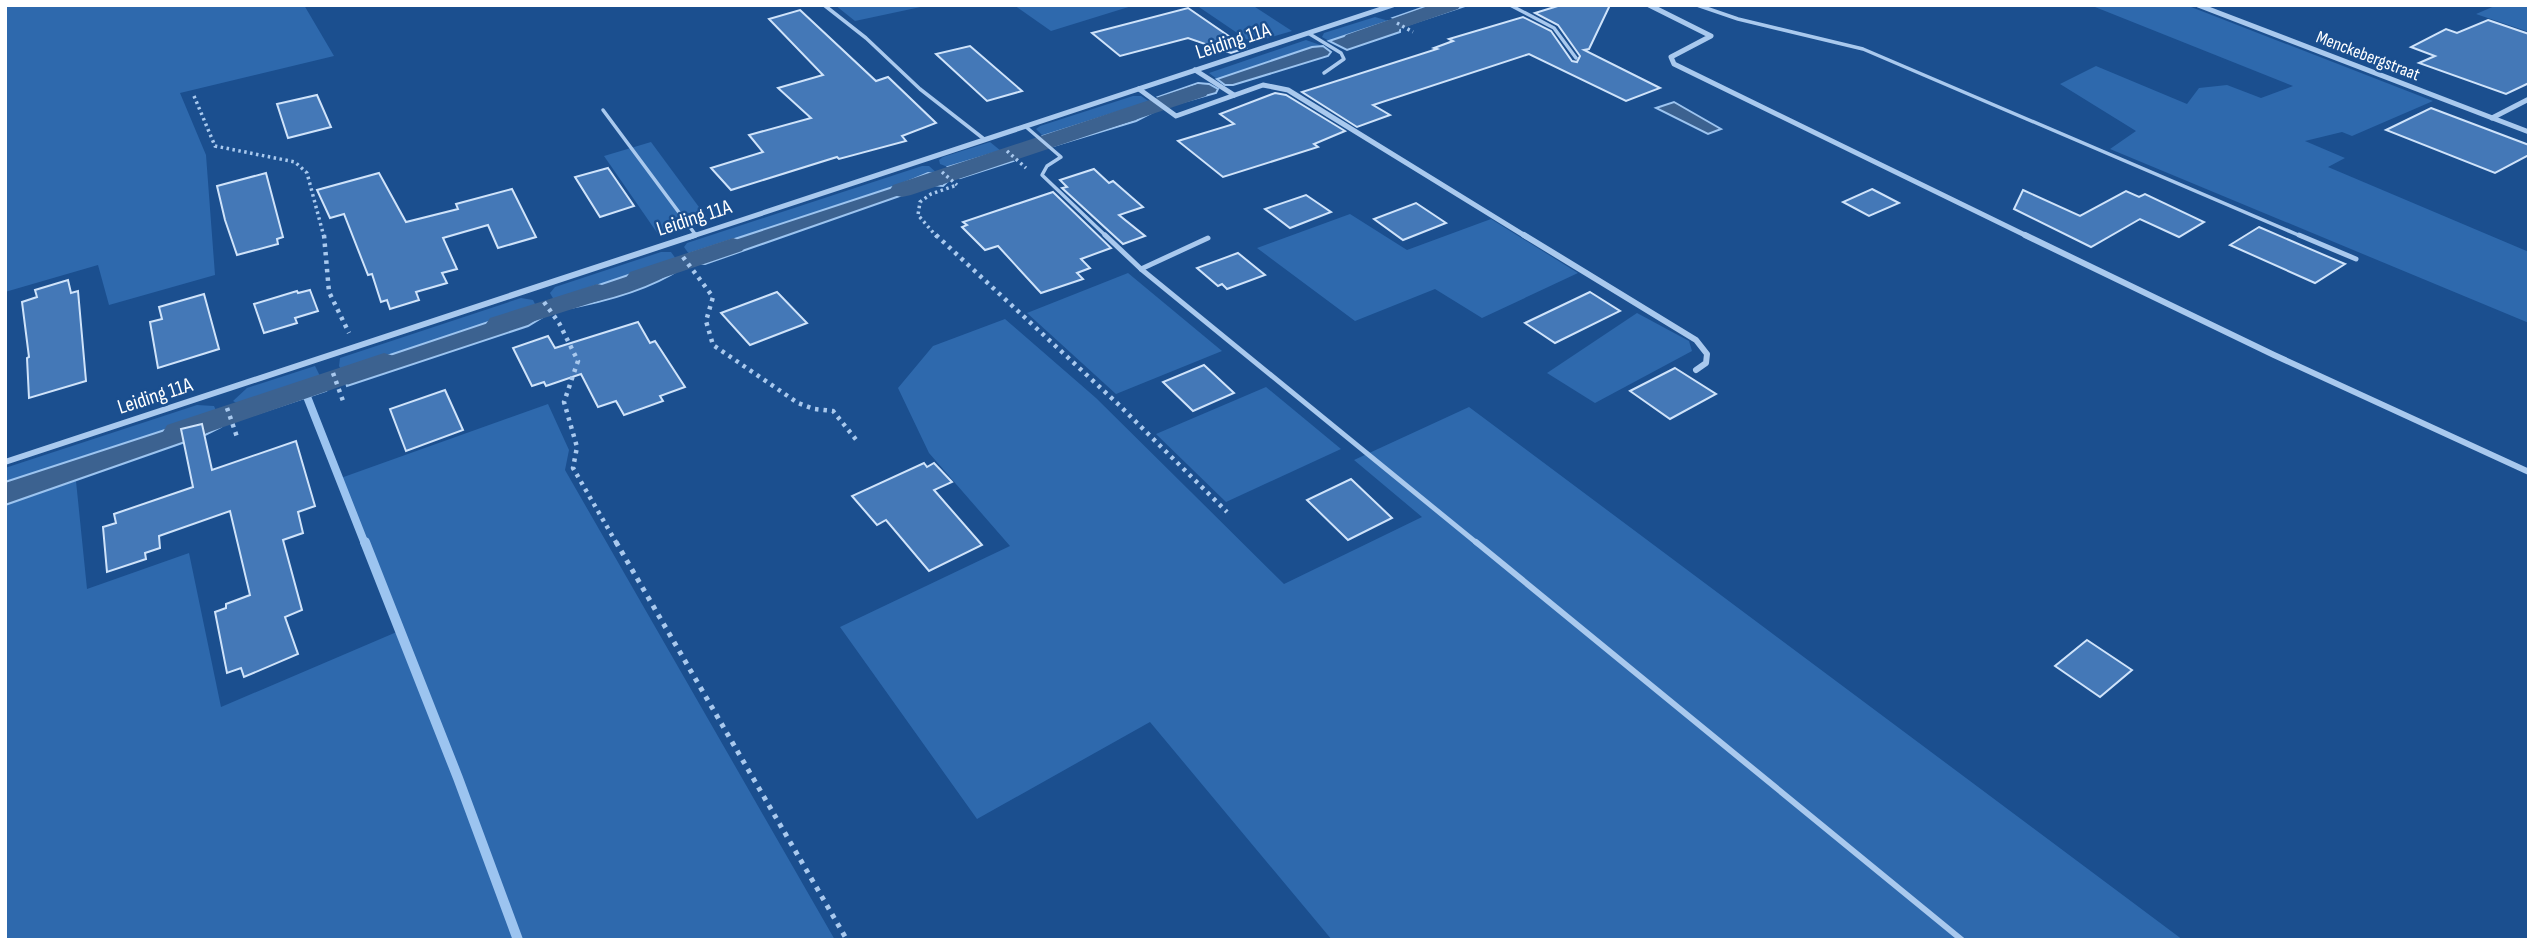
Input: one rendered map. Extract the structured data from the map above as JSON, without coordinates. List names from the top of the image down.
{
  "streets": {
    "street": ["Leiding 11A", "Menckebergstraat"]
  }
}
